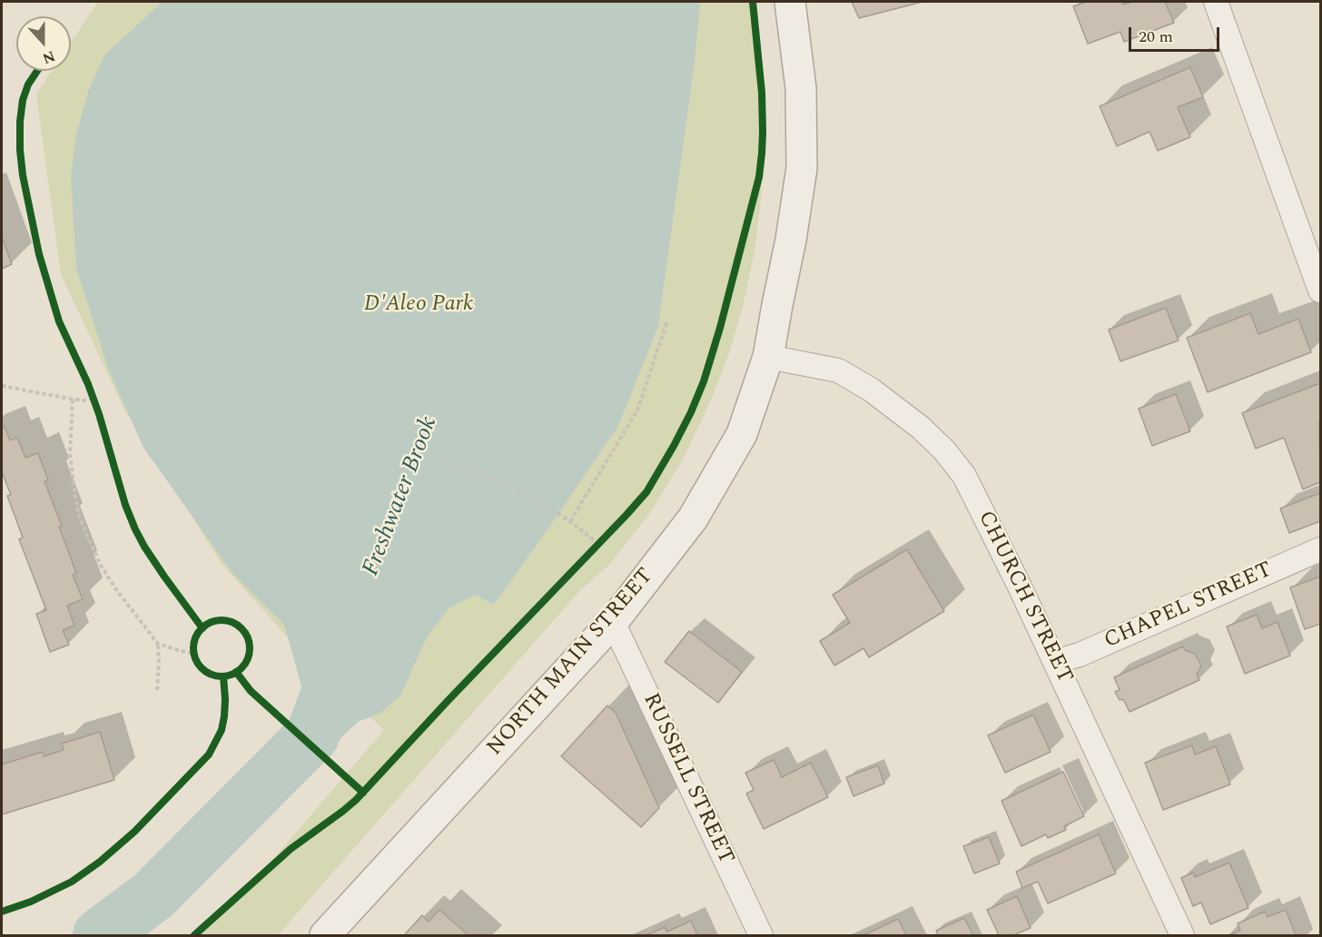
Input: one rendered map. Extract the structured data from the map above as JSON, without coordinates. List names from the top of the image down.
{
  "streets": {
    "street": [
      "CHURCH STREET",
      "CHAPEL STREET",
      "NORTH MAIN STREET",
      "RUSSELL STREET"
    ]
  },
  "crossings": [
    ["CHURCH STREET", "CHAPEL STREET"],
    ["CHURCH STREET", "NORTH MAIN STREET"],
    ["NORTH MAIN STREET", "RUSSELL STREET"]
  ],
  "water": ["Freshwater Brook"],
  "parks": ["D'Aleo Park"],
  "scale_bar": "20 m",
  "north": "bottom"
}
